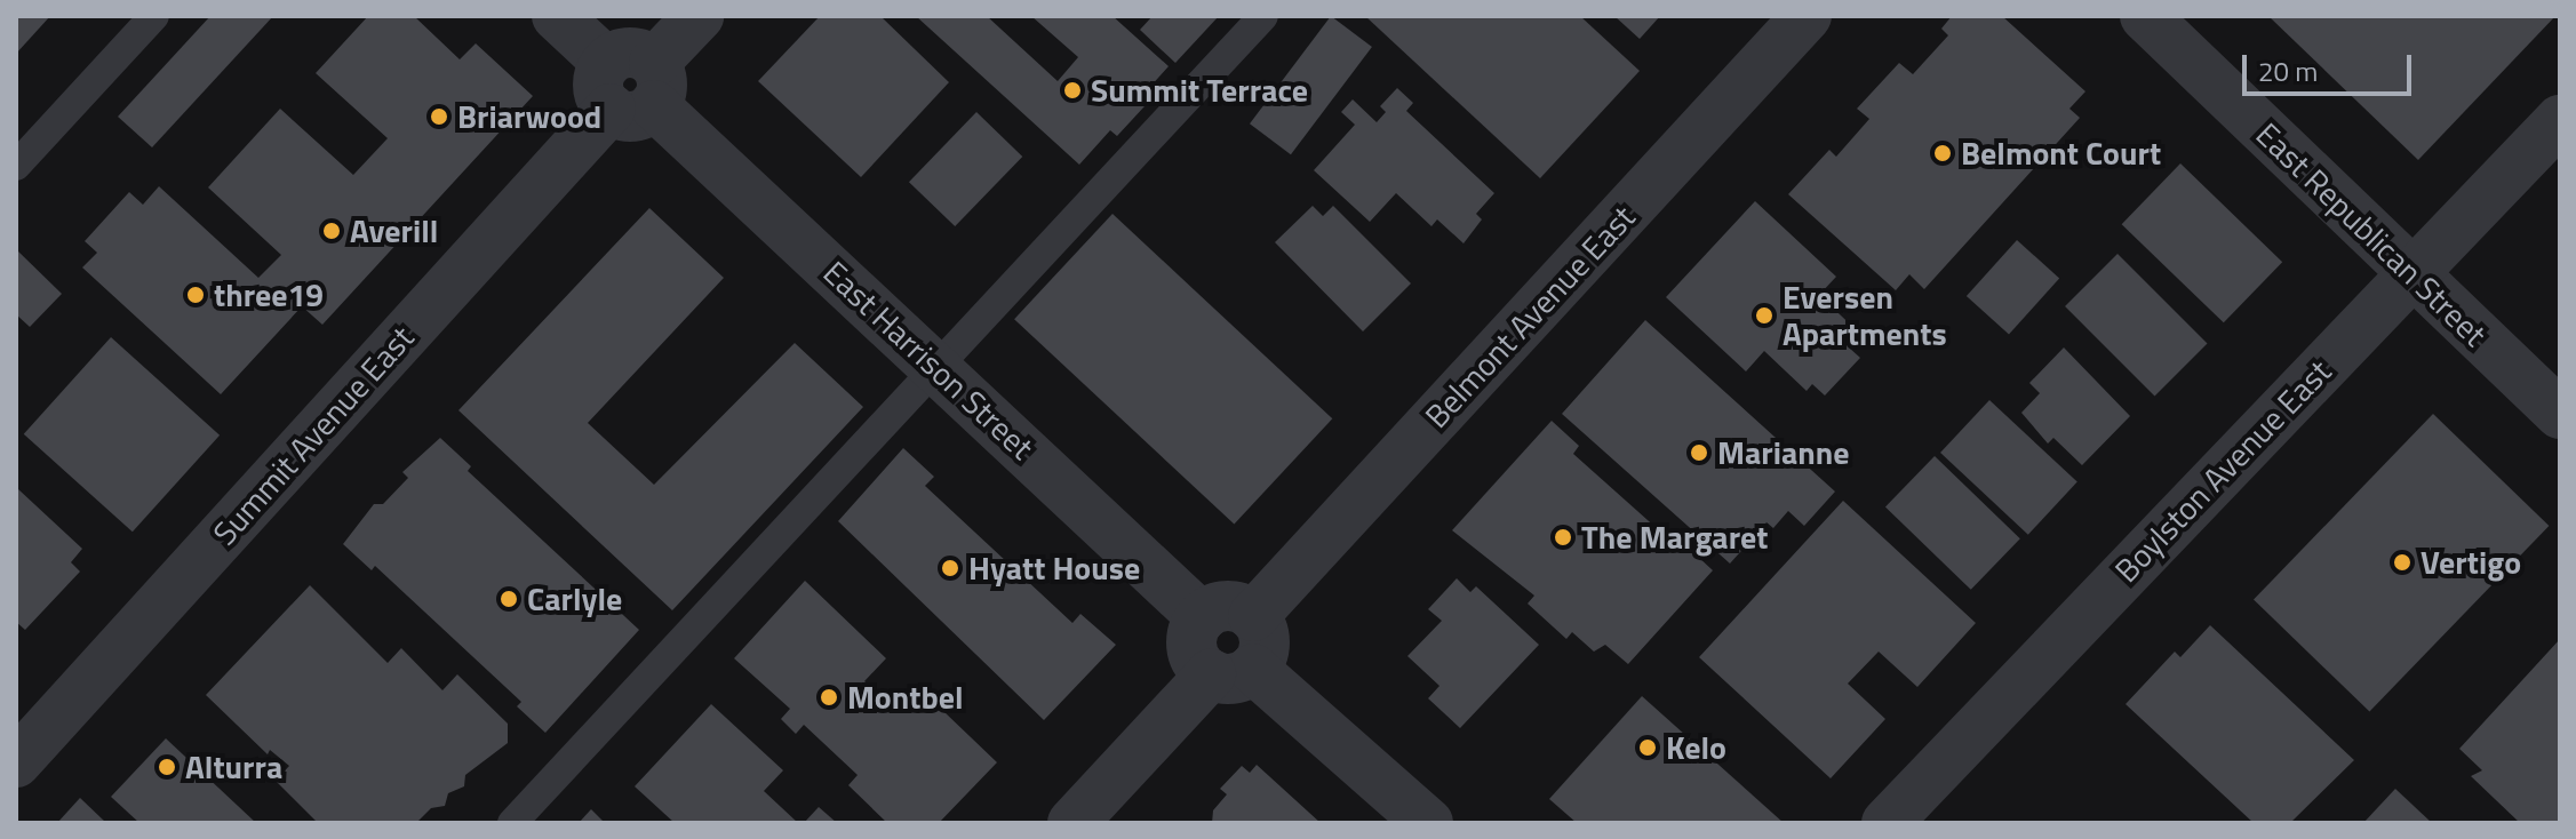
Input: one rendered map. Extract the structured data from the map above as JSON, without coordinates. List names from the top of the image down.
{
  "streets": {
    "street": [
      "East Republican Street",
      "Belmont Avenue East",
      "East Harrison Street",
      "Summit Avenue East",
      "Boylston Avenue East"
    ]
  },
  "crossings": [
    ["East Republican Street", "Boylston Avenue East"],
    ["Belmont Avenue East", "East Harrison Street"],
    ["East Harrison Street", "Summit Avenue East"]
  ],
  "places": [
    "Summit Terrace",
    "Briarwood",
    "Belmont Court",
    "Averill",
    "three19",
    "Eversen Apartments",
    "Marianne",
    "The Margaret",
    "Vertigo",
    "Hyatt House",
    "Carlyle",
    "Montbel",
    "Kelo",
    "Alturra"
  ],
  "scale_bar": "20 m"
}
